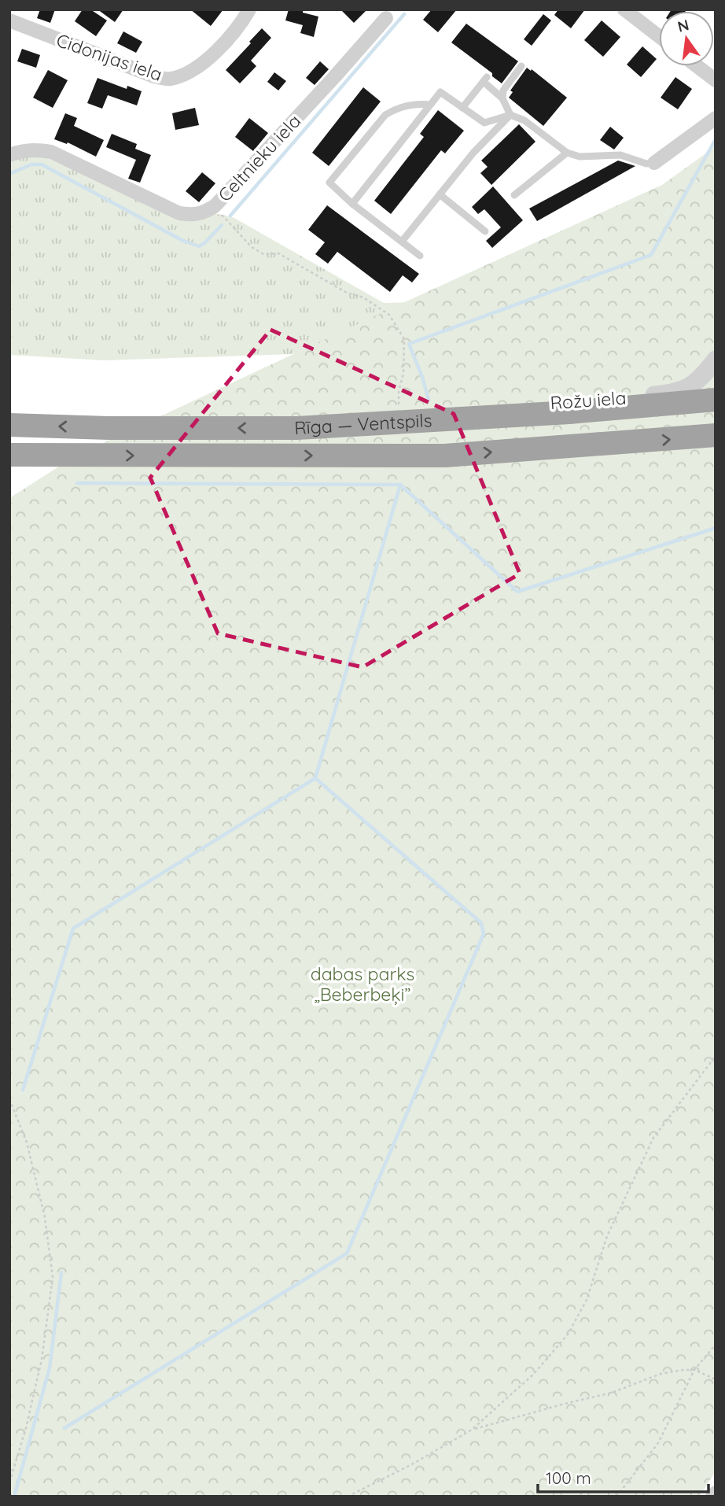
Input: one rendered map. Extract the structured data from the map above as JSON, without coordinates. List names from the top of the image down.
{
  "streets": {
    "highway": ["Rīga — Ventspils"],
    "street": ["Cidonijas iela", "Celtnieku iela", "Rožu iela"]
  },
  "crossings": [
    ["Rožu iela", "Rīga — Ventspils"]
  ],
  "parks": ["dabas parks „Beberbeķi”"],
  "scale_bar": "100 m",
  "north": "top"
}
